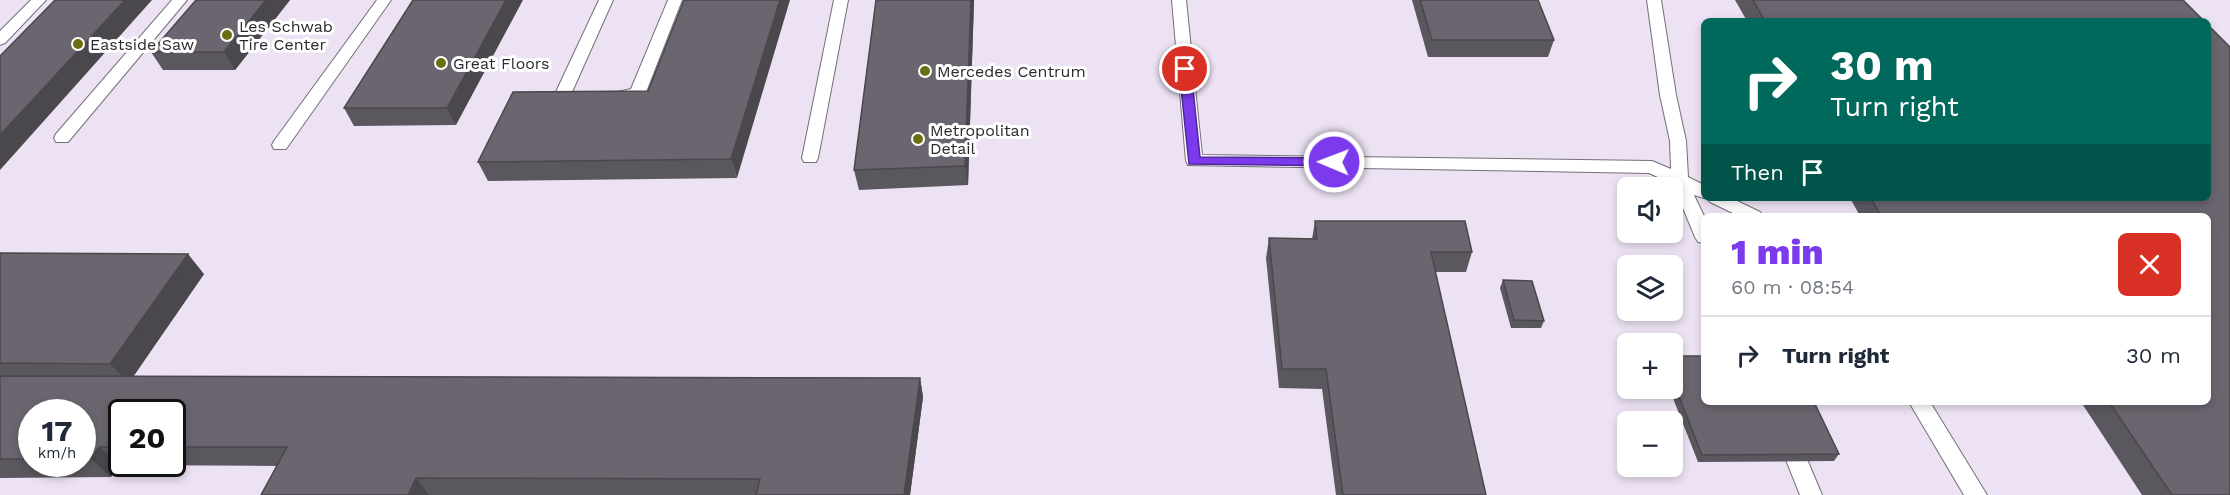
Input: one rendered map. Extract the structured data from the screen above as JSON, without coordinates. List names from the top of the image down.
{
  "places": [
    "Les Schwab Tire Center",
    "Eastside Saw",
    "Great Floors",
    "Mercedes Centrum",
    "Metropolitan Detail"
  ],
  "page": {
    "turn": ["30 m", "Turn right"],
    "then": "Then",
    "map_buttons": ["+", "−"],
    "heading": ["1 min", "60 m · 08:54"],
    "list": [
      {
        "name": "Turn right",
        "value": "30 m"
      }
    ],
    "speed": "17 km/h",
    "limit": "20"
  }
}
